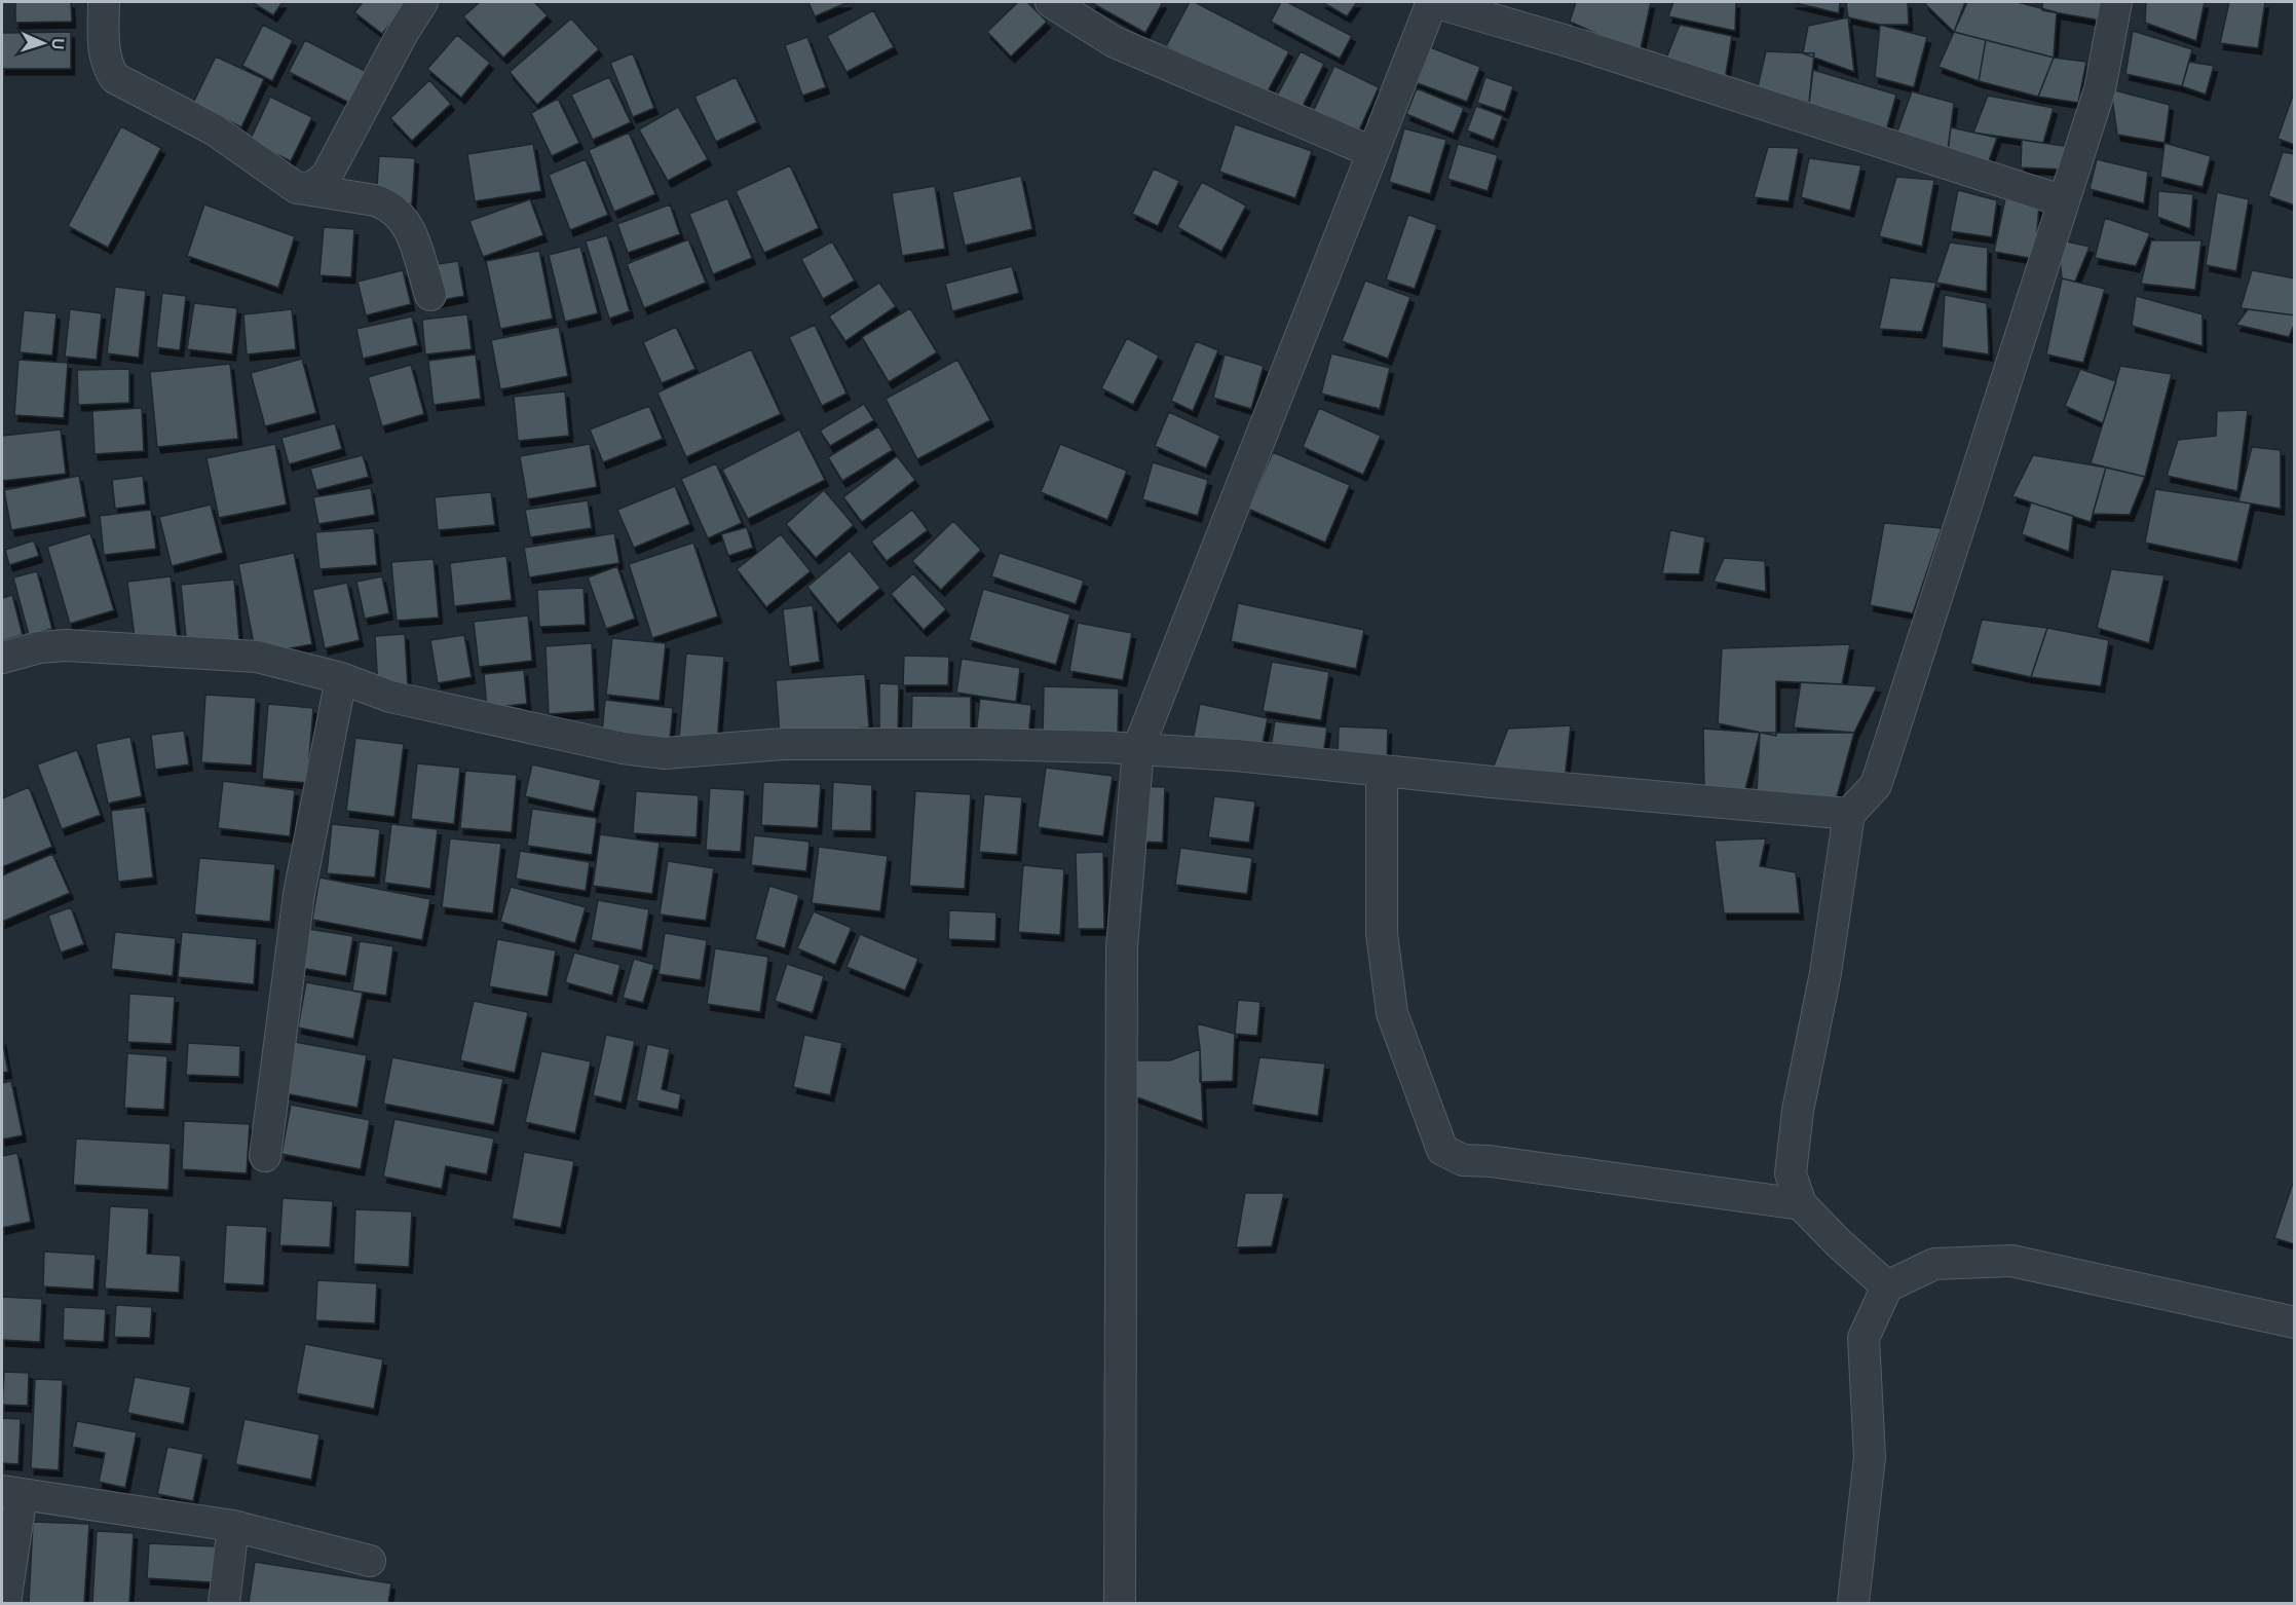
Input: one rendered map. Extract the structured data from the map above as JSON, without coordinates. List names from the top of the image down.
{
  "north": "right"
}
